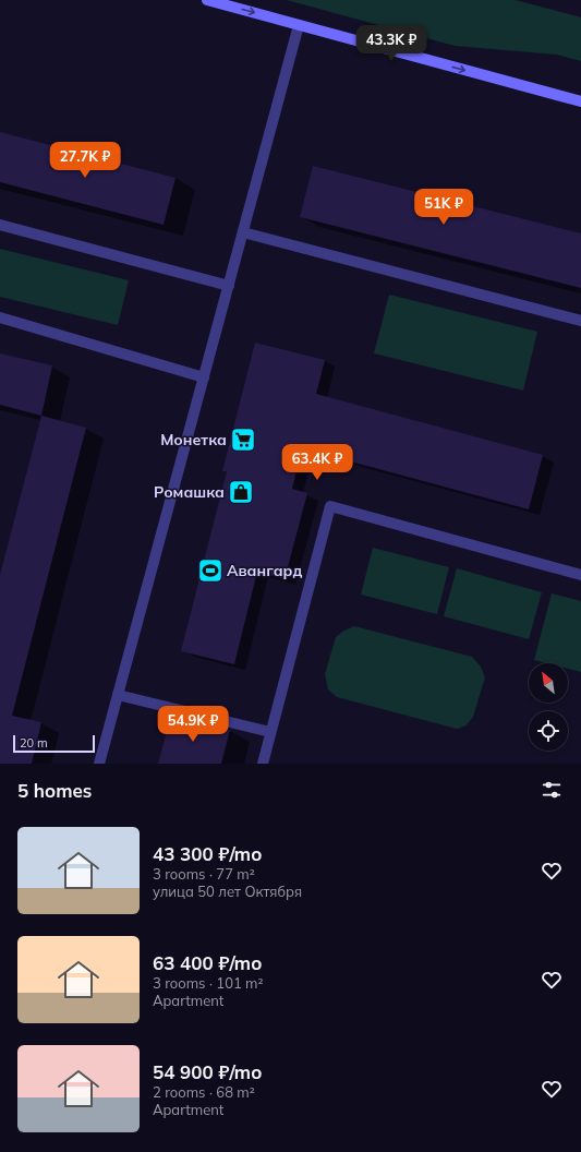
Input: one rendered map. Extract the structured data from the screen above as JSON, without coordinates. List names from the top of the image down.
{
  "places": {
    "supermarket": ["Монетка"],
    "shop": ["Ромашка"],
    "sports": ["Авангард"]
  },
  "scale_bar": "20 m",
  "north": "top left",
  "page": {
    "price": [
      "43.3K ₽",
      "27.7K ₽",
      "51K ₽",
      "63.4K ₽",
      "54.9K ₽"
    ],
    "scale": "20 m",
    "heading": "5 homes",
    "list": [
      {
        "name": "43 300 ₽/mo",
        "note": "3 rooms · 77 m² · улица 50 лет Октября"
      },
      {
        "name": "63 400 ₽/mo",
        "note": "3 rooms · 101 m² · Apartment"
      },
      {
        "name": "54 900 ₽/mo",
        "note": "2 rooms · 68 m² · Apartment"
      }
    ]
  }
}
